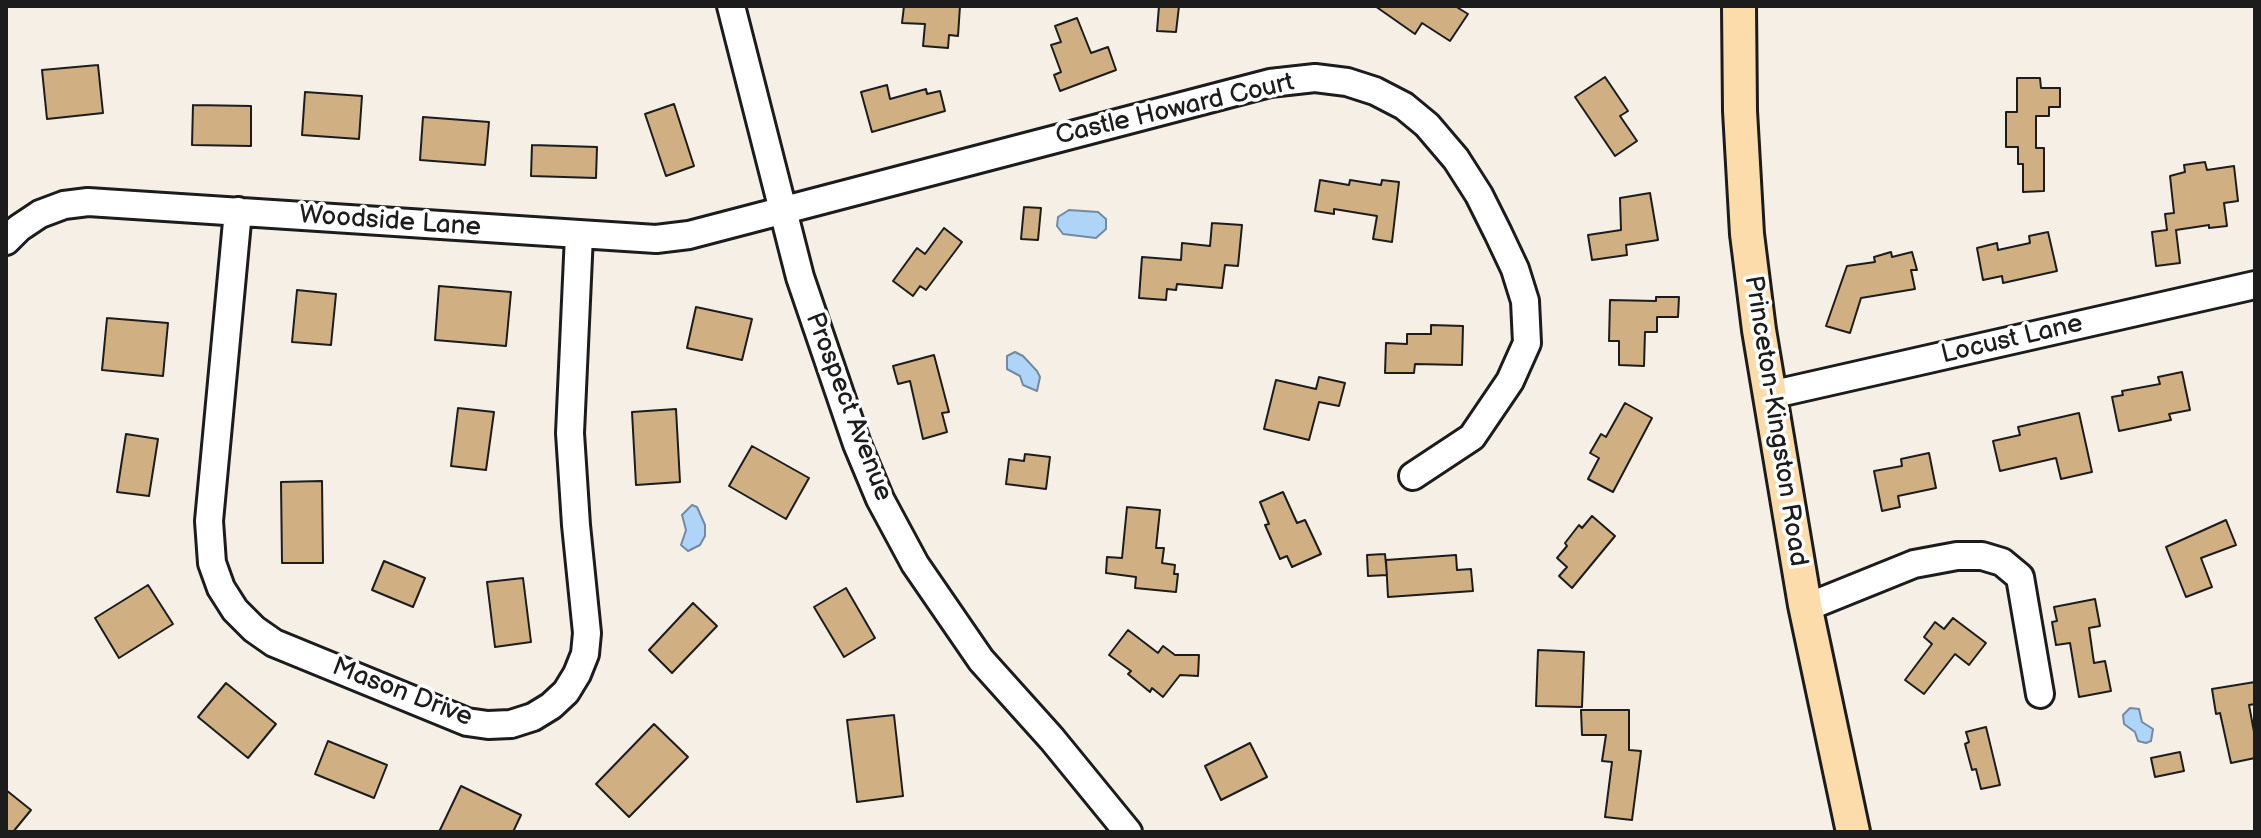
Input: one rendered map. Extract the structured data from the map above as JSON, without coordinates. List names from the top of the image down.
{
  "streets": {
    "main road": ["Princeton-Kingston Road"],
    "street": [
      "Castle Howard Court",
      "Woodside Lane",
      "Locust Lane",
      "Prospect Avenue",
      "Mason Drive"
    ]
  },
  "crossings": [
    ["Castle Howard Court", "Woodside Lane"],
    ["Castle Howard Court", "Prospect Avenue"],
    ["Woodside Lane", "Prospect Avenue"],
    ["Woodside Lane", "Mason Drive"],
    ["Locust Lane", "Princeton-Kingston Road"]
  ]
}
